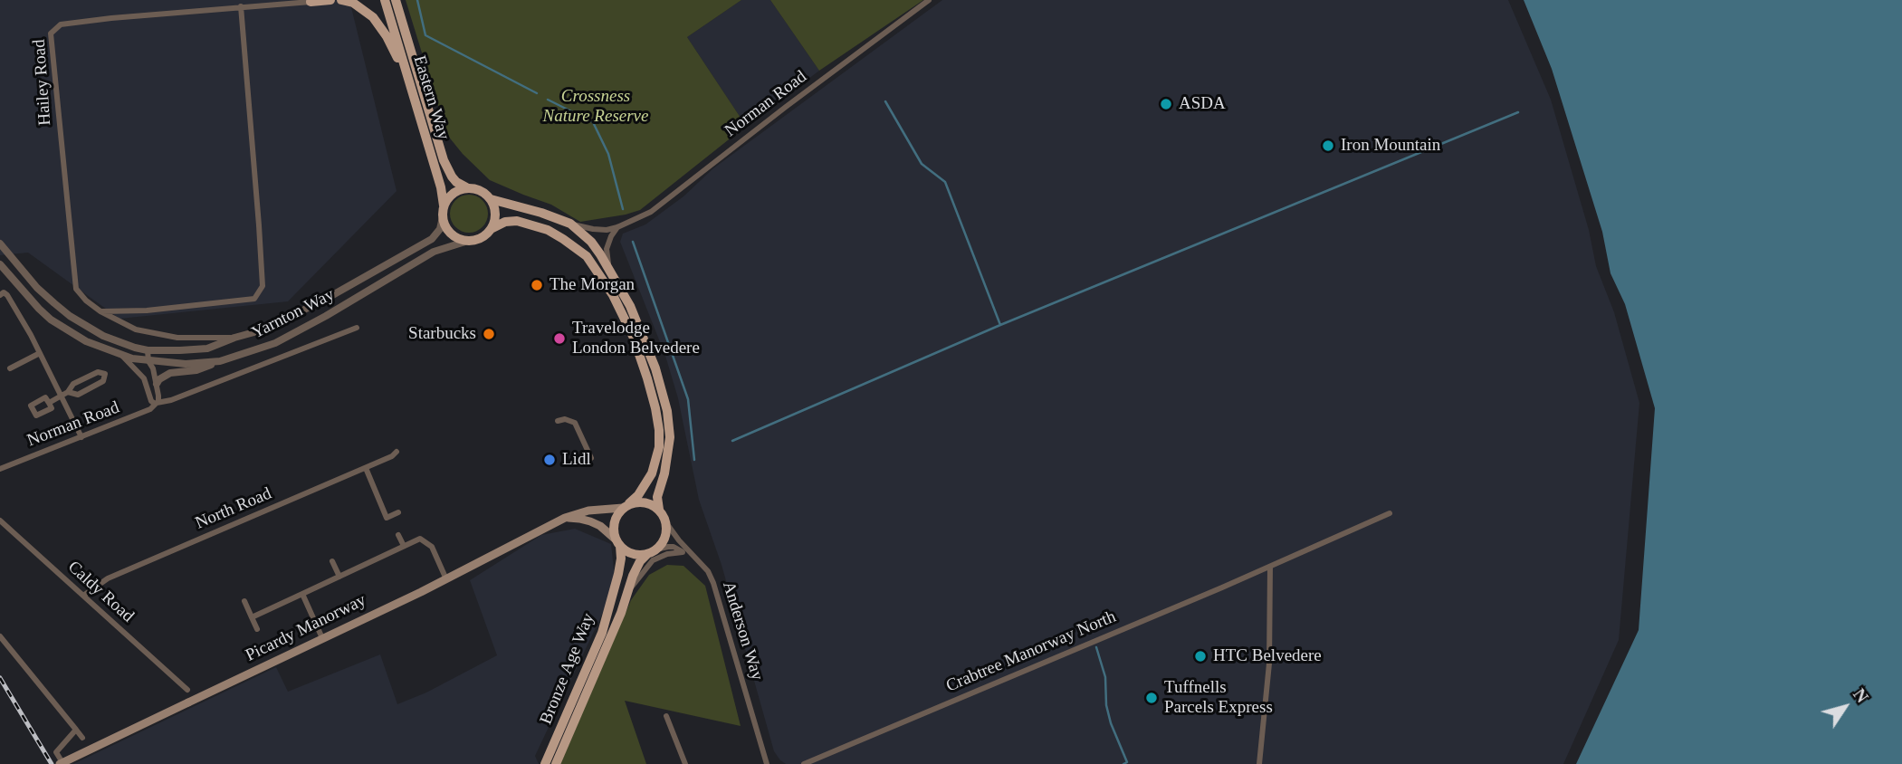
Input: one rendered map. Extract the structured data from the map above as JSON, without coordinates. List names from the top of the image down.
{
  "streets": {
    "main road": ["Eastern Way", "Picardy Manorway", "Bronze Age Way"],
    "street": [
      "Hailey Road",
      "Norman Road",
      "Yarnton Way",
      "North Road",
      "Caldy Road",
      "Anderson Way",
      "Crabtree Manorway North"
    ]
  },
  "crossings": [
    ["Hailey Road", "Yarnton Way"],
    ["Eastern Way", "Yarnton Way"],
    ["North Road", "Caldy Road"],
    ["Picardy Manorway", "Anderson Way"],
    ["Picardy Manorway", "Bronze Age Way"],
    ["Anderson Way", "Bronze Age Way"]
  ],
  "parks": ["Crossness Nature Reserve"],
  "places": [
    "ASDA",
    "Iron Mountain",
    "The Morgan",
    "Starbucks",
    "Travelodge London Belvedere",
    "Lidl",
    "HTC Belvedere",
    "Tuffnells Parcels Express"
  ],
  "north": "top right"
}
